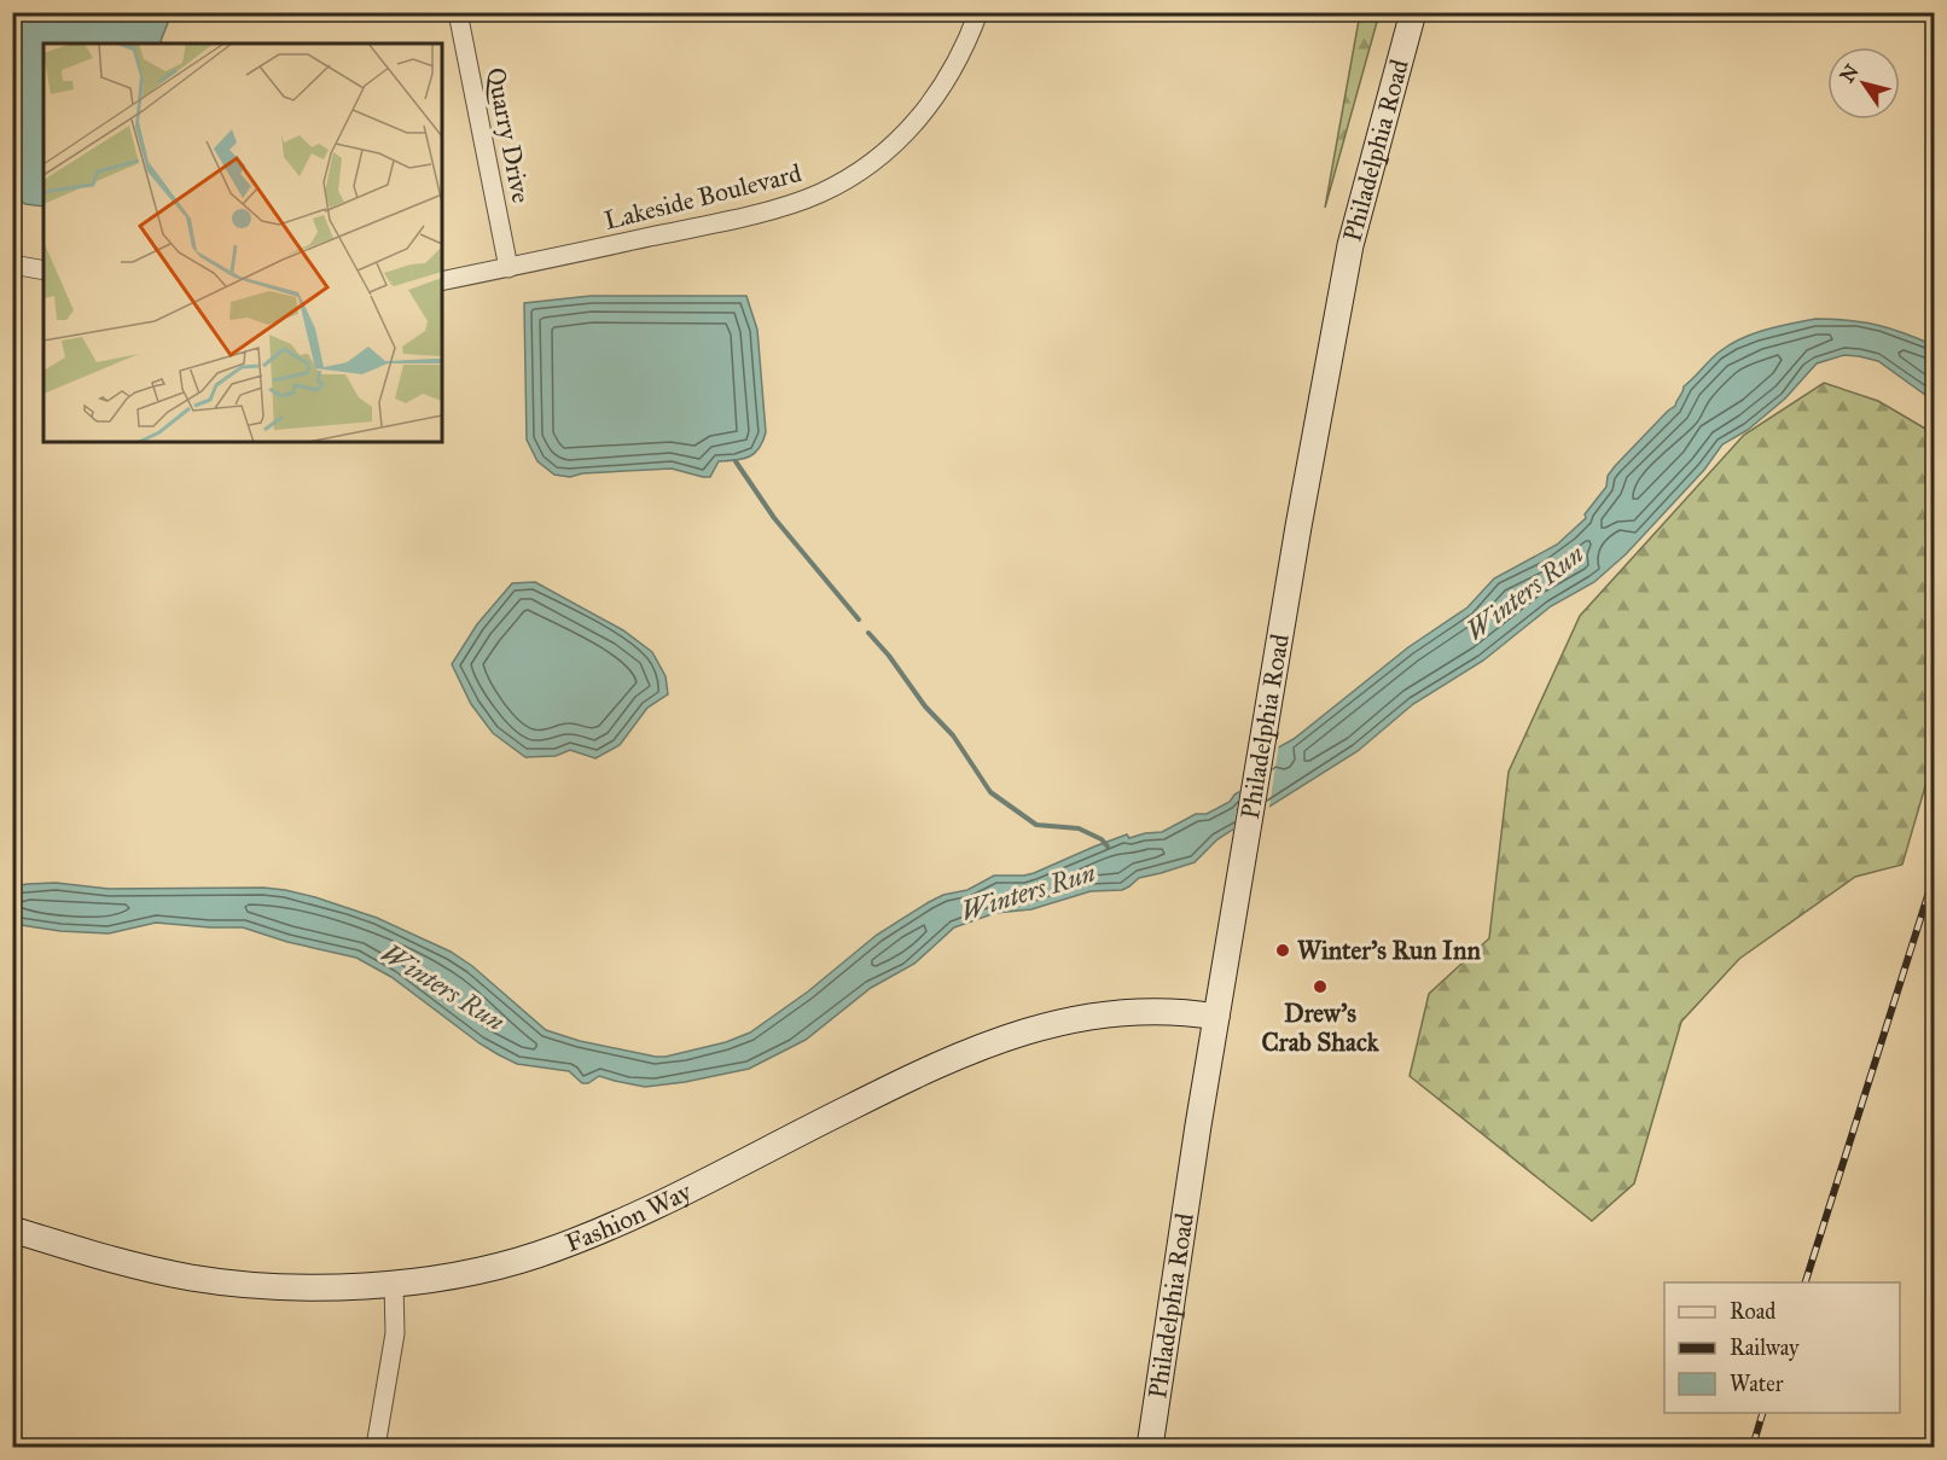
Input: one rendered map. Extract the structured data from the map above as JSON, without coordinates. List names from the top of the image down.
{
  "streets": {
    "main road": ["Philadelphia Road", "Fashion Way"],
    "street": ["Quarry Drive", "Lakeside Boulevard"]
  },
  "crossings": [
    ["Quarry Drive", "Lakeside Boulevard"],
    ["Philadelphia Road", "Fashion Way"]
  ],
  "water": ["Winters Run"],
  "places": ["Winter's Run Inn", "Drew's Crab Shack"],
  "legend": ["Road", "Railway", "Water"],
  "north": "top left"
}
